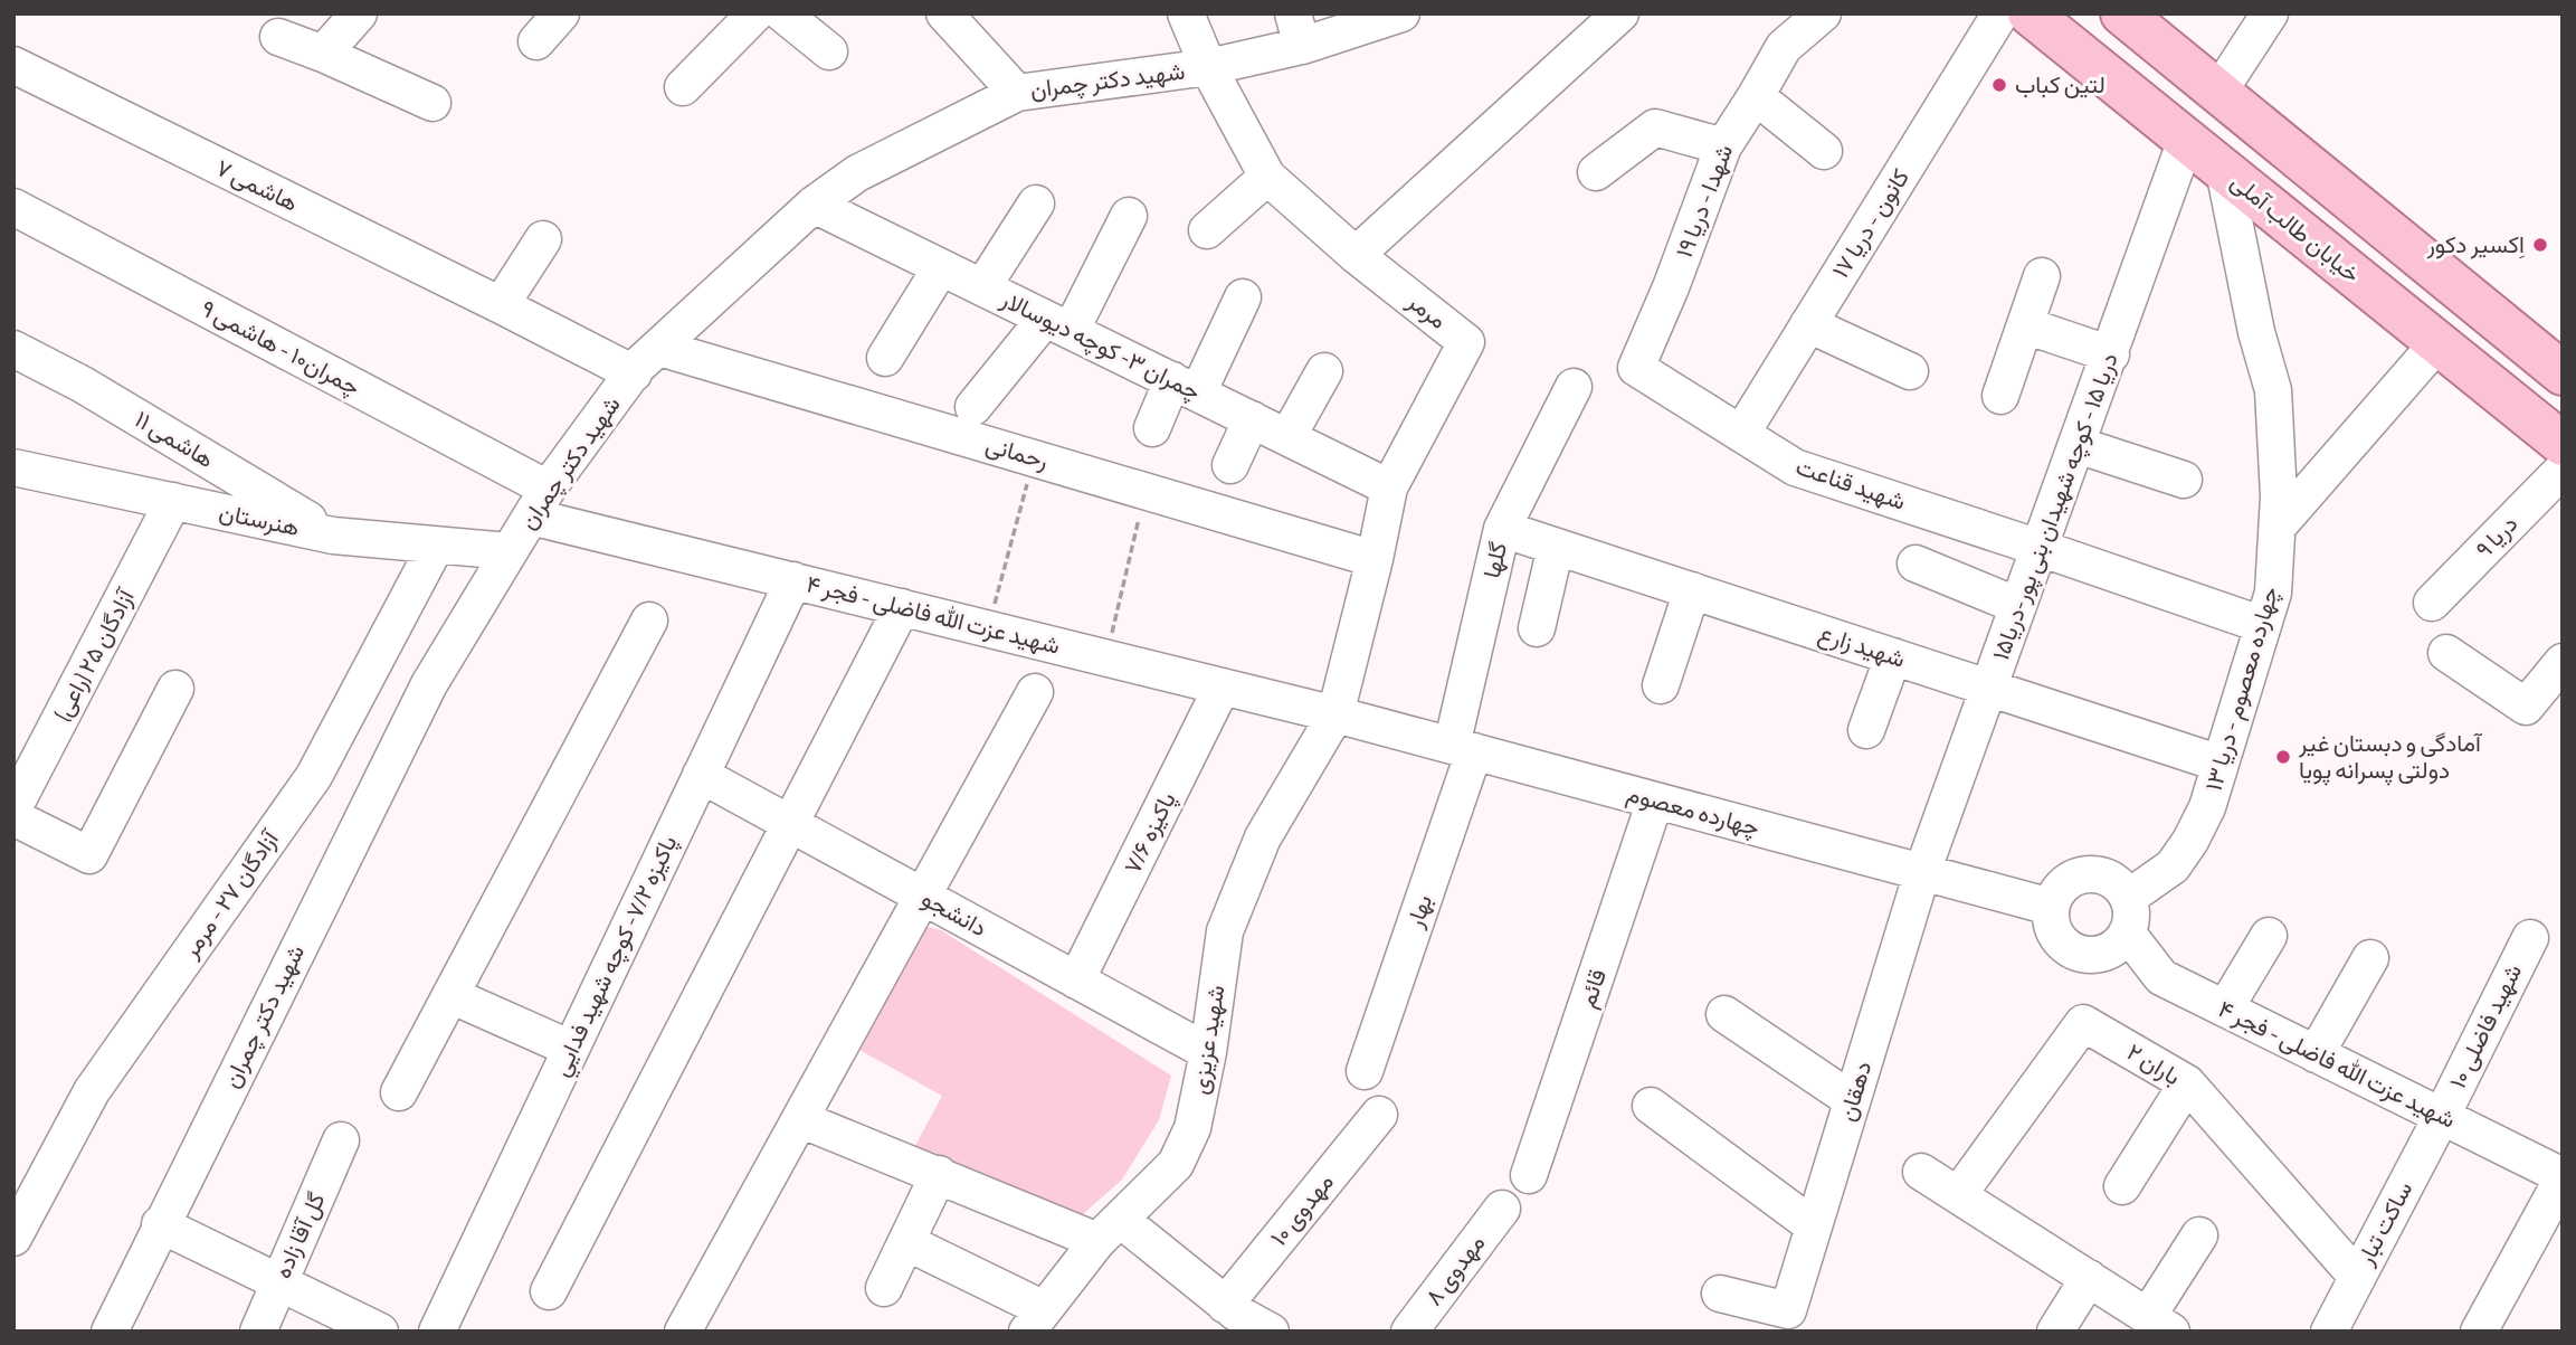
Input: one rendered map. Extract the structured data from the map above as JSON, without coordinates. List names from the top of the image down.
{
  "streets": {
    "main road": ["خیابان طالب آملی"],
    "street": [
      "شهید دکتر چمران",
      "هاشمی ۷",
      "شهدا - دریا ۱۹",
      "کانون - دریا ۱۷",
      "مرمر",
      "چمران ۳- كوچه ديوسالار",
      "چمران۱۰ - هاشمی ۹",
      "هاشمی ۱۱",
      "رحمانی",
      "شهید قناعت",
      "دریا ۱۵ - كوچه شهيدان بنی پور-دريا۱۵",
      "هنرستان",
      "دریا ۹",
      "گلها",
      "شهید عزت الله فاضلی - فجر ۴",
      "شهید زارع",
      "آزادگان ۲۵ (راعی)",
      "چهارده معصوم - دریا ۱۳",
      "چهارده معصوم",
      "پاکیزه ۷/۶",
      "آزادگان ۲۷ - مرمر",
      "بهار",
      "دانشجو",
      "پاکیزه ۷/۲- كوچه شهيد فدايي",
      "قائم",
      "شهید فاضلی ۱۰",
      "شهید عزیزی",
      "باران ۲",
      "دهقان",
      "مهدوی ۱۰",
      "ساکت تبار",
      "گل آقا زاده",
      "مهدوی ۸"
    ]
  },
  "crossings": [
    ["شهید دکتر چمران", "هاشمی ۷"],
    ["شهید دکتر چمران", "چمران ۳- كوچه ديوسالار"],
    ["شهید دکتر چمران", "چمران۱۰ - هاشمی ۹"],
    ["شهید دکتر چمران", "رحمانی"],
    ["شهید دکتر چمران", "هنرستان"],
    ["شهید دکتر چمران", "شهید عزت الله فاضلی - فجر ۴"],
    ["شهدا - دریا ۱۹", "شهید قناعت"],
    ["کانون - دریا ۱۷", "شهید قناعت"],
    ["خیابان طالب آملی", "دریا ۱۵ - كوچه شهيدان بنی پور-دريا۱۵"],
    ["خیابان طالب آملی", "چهارده معصوم - دریا ۱۳"],
    ["مرمر", "چمران ۳- كوچه ديوسالار"],
    ["مرمر", "رحمانی"],
    ["مرمر", "شهید عزت الله فاضلی - فجر ۴"],
    ["مرمر", "چهارده معصوم"],
    ["مرمر", "شهید عزیزی"],
    ["چمران۱۰ - هاشمی ۹", "شهید عزت الله فاضلی - فجر ۴"],
    ["هاشمی ۱۱", "هنرستان"],
    ["شهید قناعت", "دریا ۱۵ - كوچه شهيدان بنی پور-دريا۱۵"],
    ["شهید قناعت", "چهارده معصوم - دریا ۱۳"],
    ["دریا ۱۵ - كوچه شهيدان بنی پور-دريا۱۵", "شهید زارع"],
    ["دریا ۱۵ - كوچه شهيدان بنی پور-دريا۱۵", "چهارده معصوم"],
    ["دریا ۱۵ - كوچه شهيدان بنی پور-دريا۱۵", "دهقان"],
    ["هنرستان", "آزادگان ۲۵ (راعی)"],
    ["هنرستان", "آزادگان ۲۷ - مرمر"],
    ["گلها", "شهید زارع"],
    ["گلها", "چهارده معصوم"],
    ["گلها", "بهار"],
    ["شهید عزت الله فاضلی - فجر ۴", "چهارده معصوم - دریا ۱۳"],
    ["شهید عزت الله فاضلی - فجر ۴", "چهارده معصوم"],
    ["شهید عزت الله فاضلی - فجر ۴", "پاکیزه ۷/۶"],
    ["شهید عزت الله فاضلی - فجر ۴", "پاکیزه ۷/۲- كوچه شهيد فدايي"],
    ["شهید عزت الله فاضلی - فجر ۴", "شهید فاضلی ۱۰"],
    ["شهید عزت الله فاضلی - فجر ۴", "شهید عزیزی"],
    ["شهید عزت الله فاضلی - فجر ۴", "ساکت تبار"],
    ["شهید زارع", "چهارده معصوم - دریا ۱۳"],
    ["چهارده معصوم - دریا ۱۳", "چهارده معصوم"],
    ["چهارده معصوم", "بهار"],
    ["چهارده معصوم", "قائم"],
    ["چهارده معصوم", "شهید عزیزی"],
    ["چهارده معصوم", "دهقان"],
    ["پاکیزه ۷/۶", "دانشجو"],
    ["دانشجو", "پاکیزه ۷/۲- كوچه شهيد فدايي"],
    ["دانشجو", "شهید عزیزی"],
    ["شهید فاضلی ۱۰", "ساکت تبار"],
    ["باران ۲", "ساکت تبار"]
  ],
  "places": ["لتین کباب", "اِکسیر دکور", "آمادگی و دبستان غیر دولتی پسرانه پویا"]
}
